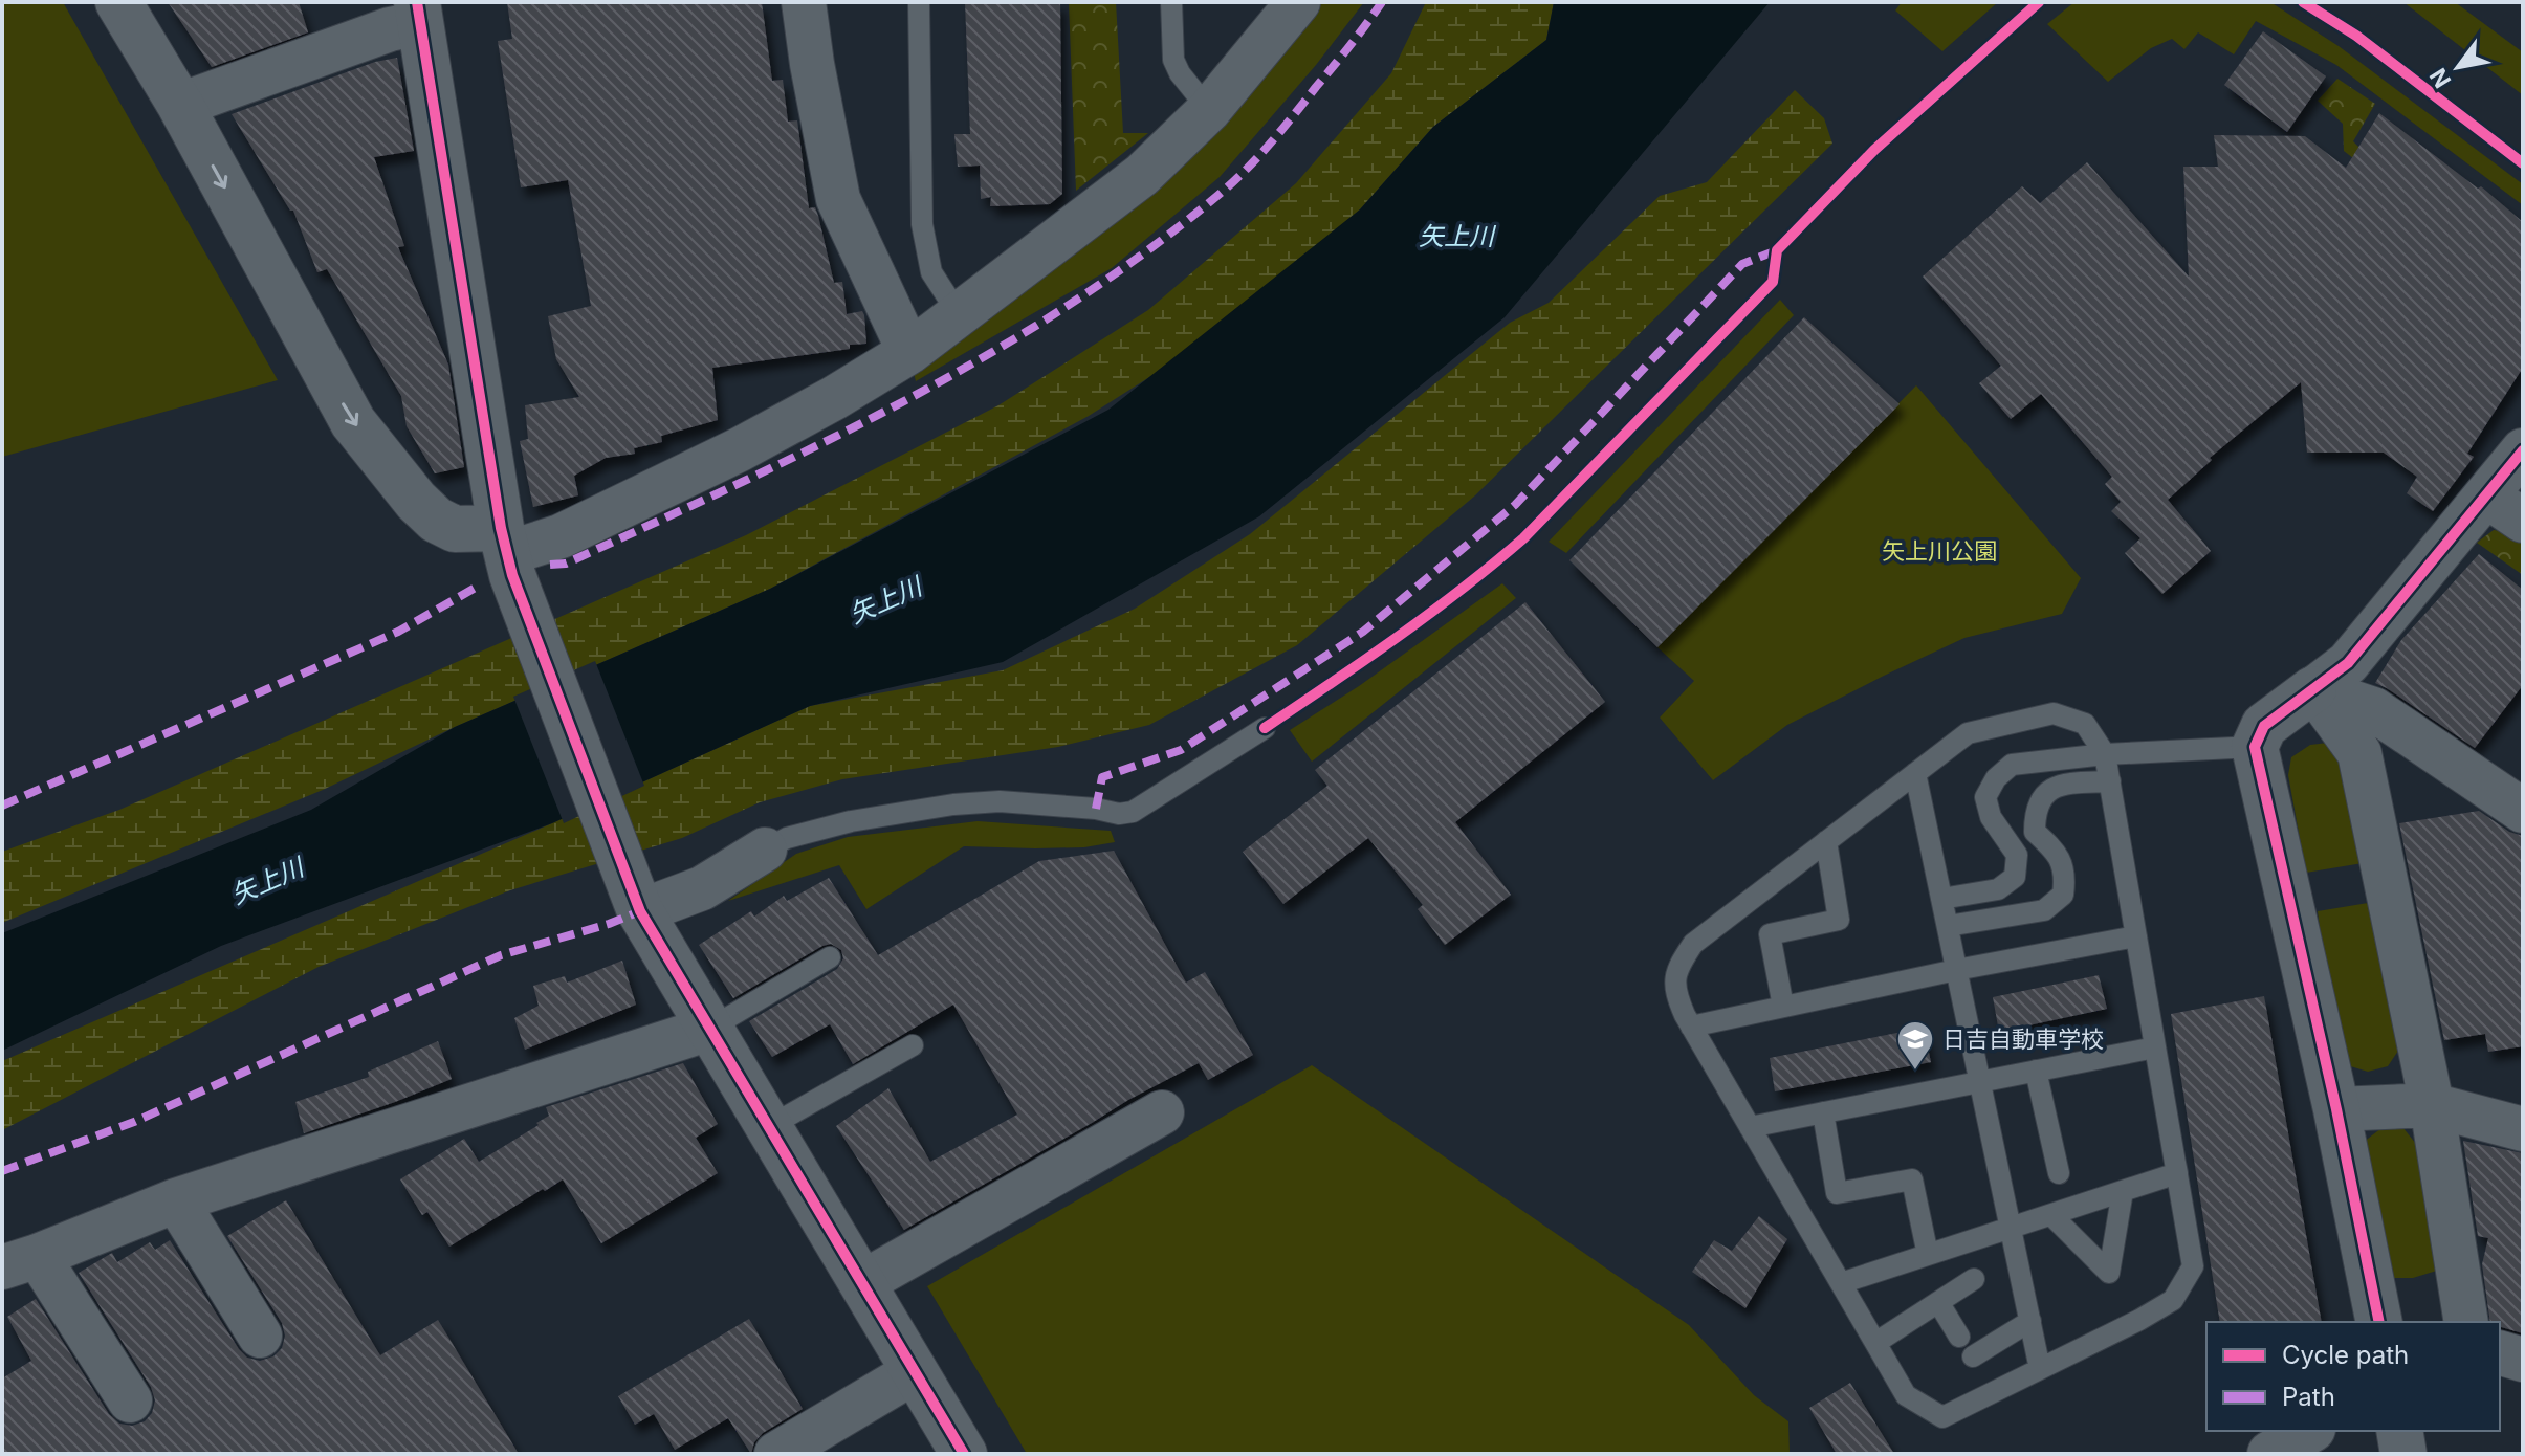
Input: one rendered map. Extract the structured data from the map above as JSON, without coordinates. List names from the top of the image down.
{
  "water": ["矢上川"],
  "parks": ["矢上川公園"],
  "places": {
    "school or university": ["日吉自動車学校"]
  },
  "legend": ["Cycle path", "Path"],
  "north": "bottom left"
}
